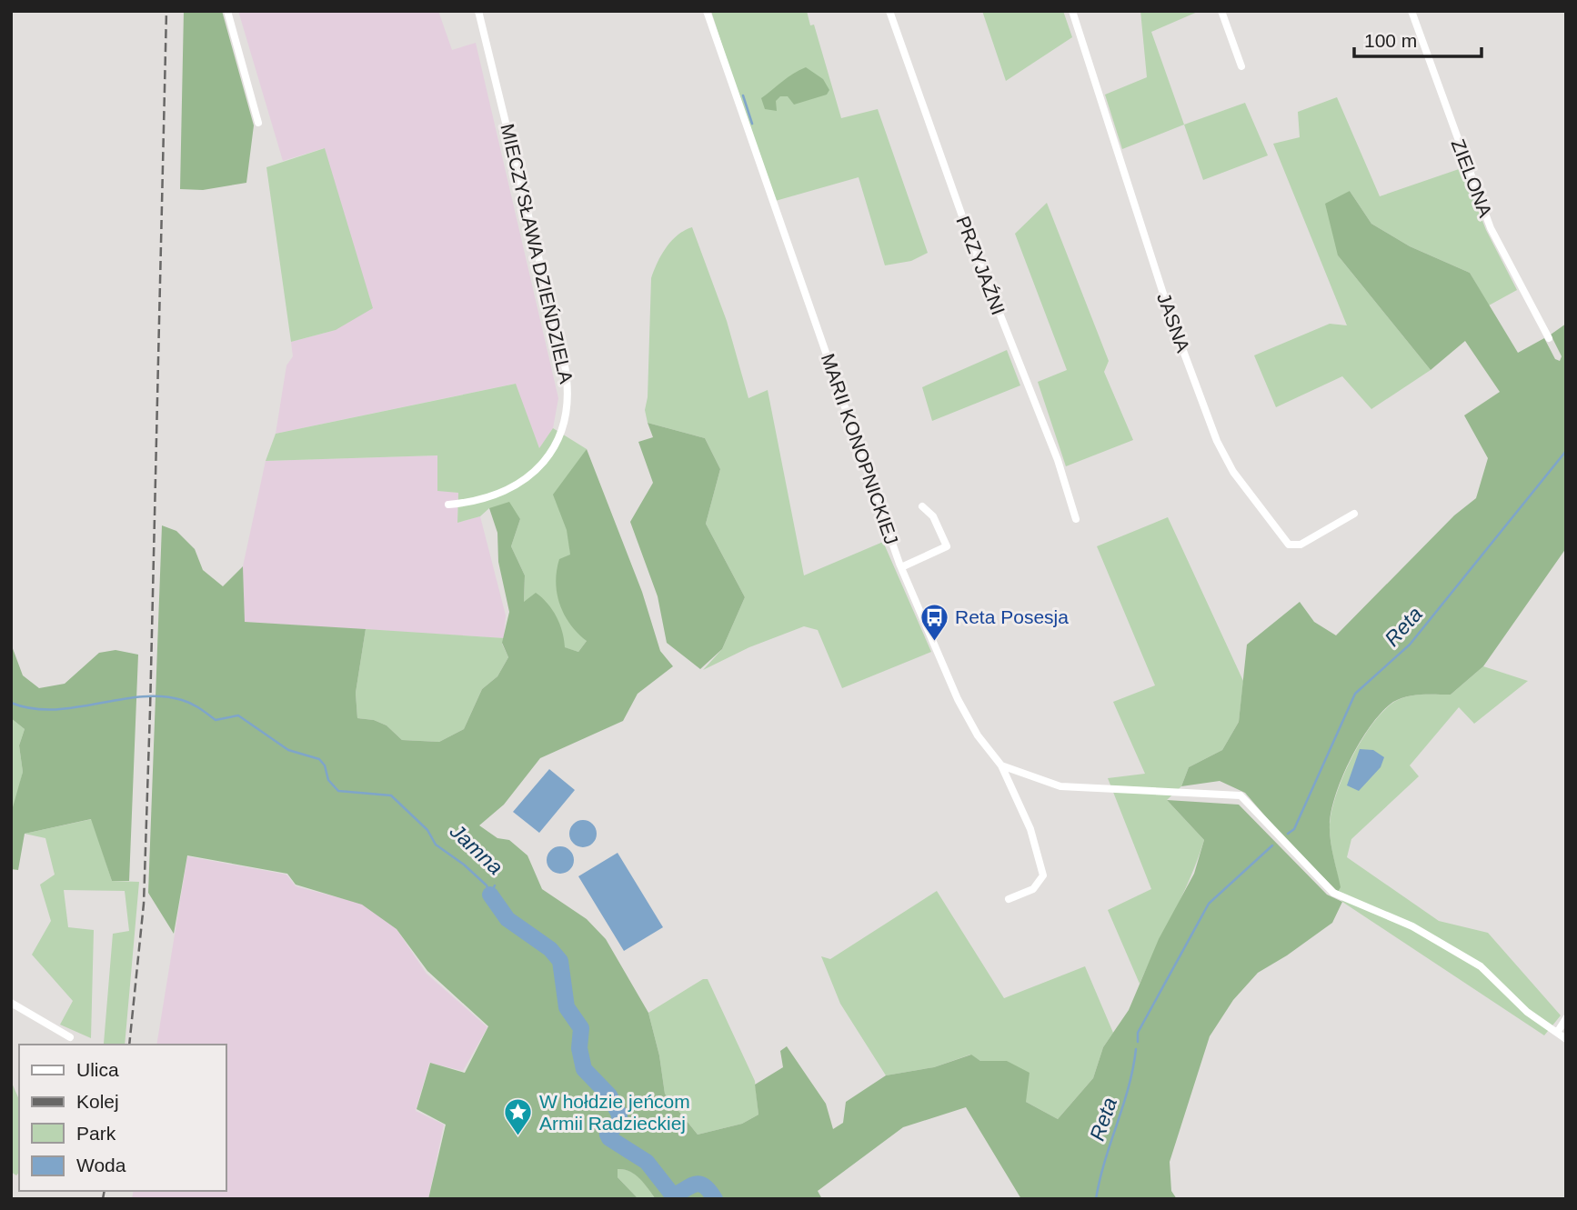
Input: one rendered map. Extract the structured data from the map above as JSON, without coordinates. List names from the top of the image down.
{
  "streets": {
    "street": [
      "ZIELONA",
      "MIECZYSŁAWA DZIEŃDZIELA",
      "PRZYJAŹNI",
      "JASNA",
      "MARII KONOPNICKIEJ"
    ]
  },
  "water": ["Reta", "Jamna"],
  "places": {
    "bus stop": ["Reta Posesja"],
    "place": ["W hołdzie jeńcom Armii Radzieckiej"]
  },
  "legend": [
    "Ulica",
    "Kolej",
    "Park",
    "Woda"
  ],
  "scale_bar": "100 m"
}
